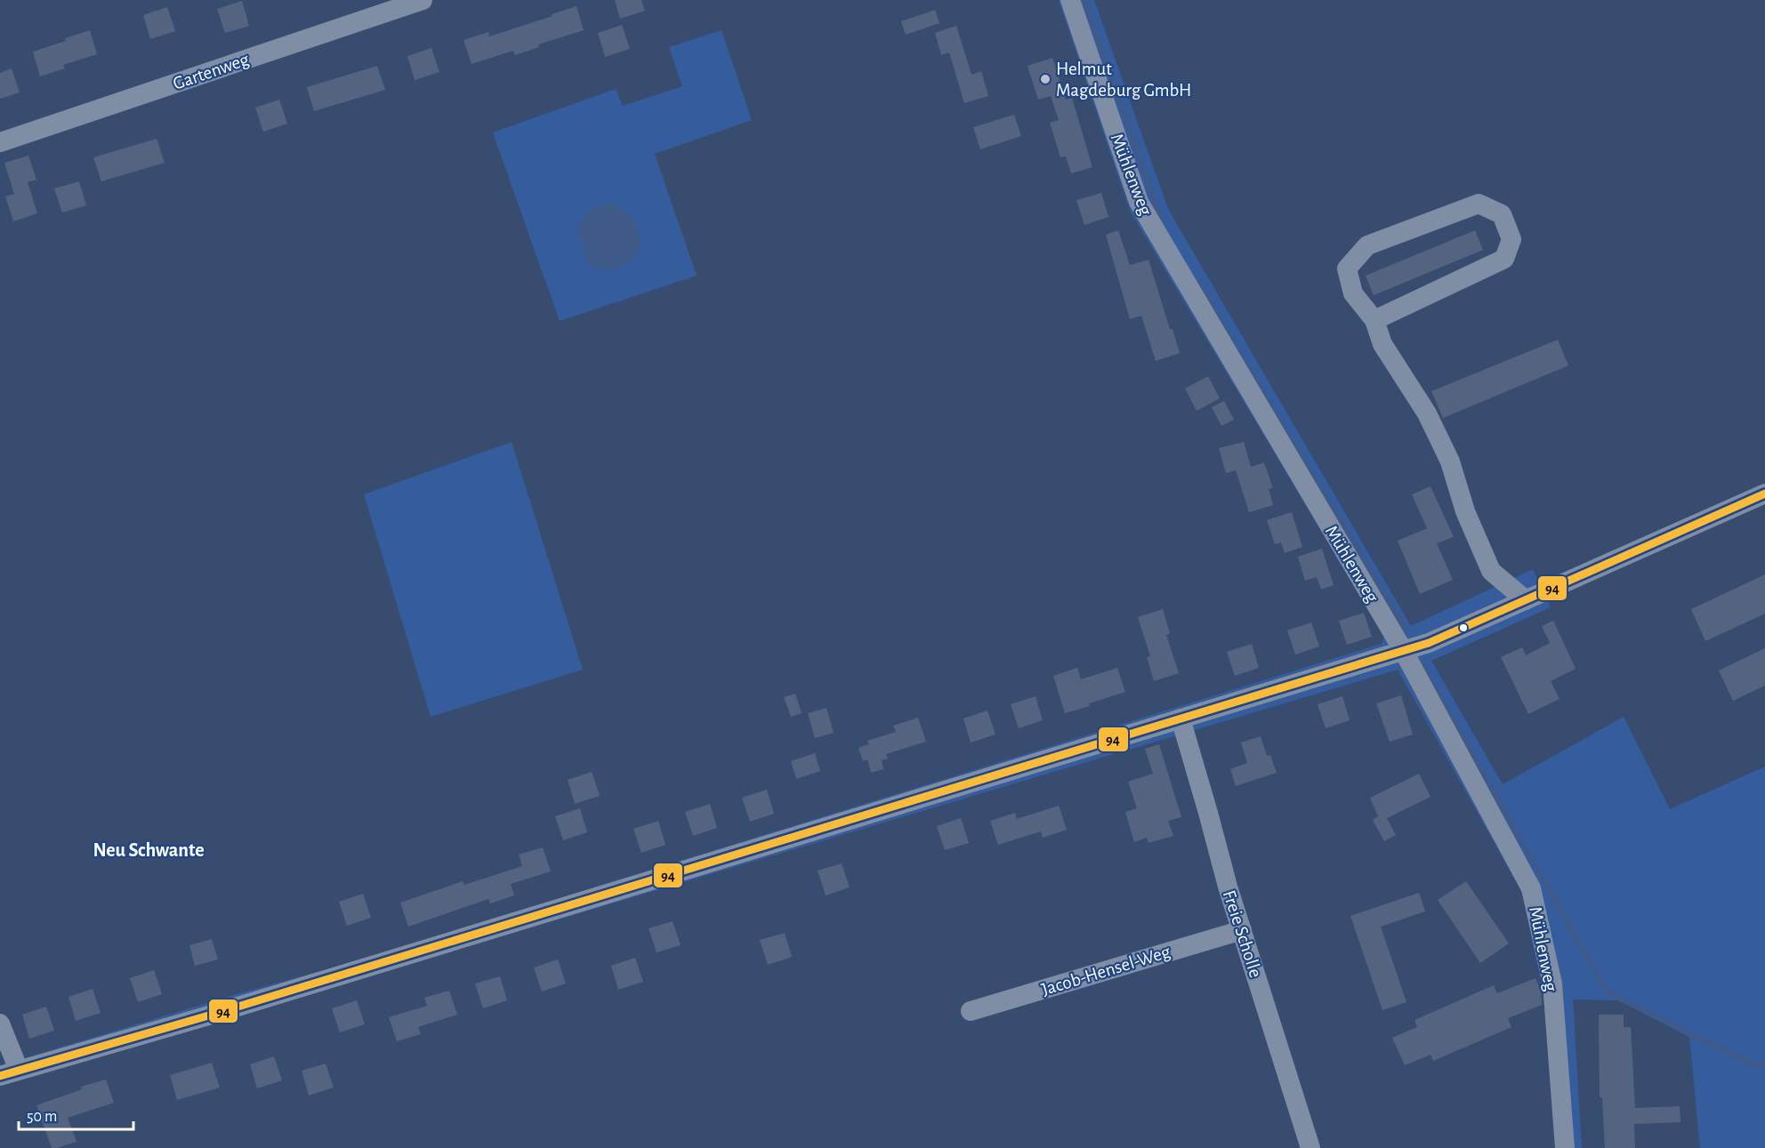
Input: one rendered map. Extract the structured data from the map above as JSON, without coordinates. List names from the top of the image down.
{
  "streets": {
    "street": [
      "Gartenweg",
      "Mühlenweg",
      "Freie Scholle",
      "Jacob-Hensel-Weg"
    ]
  },
  "crossings": [
    ["Freie Scholle", "Jacob-Hensel-Weg"]
  ],
  "districts": ["Neu Schwante"],
  "places": ["Helmut Magdeburg GmbH"],
  "lines": ["transit line 94"],
  "scale_bar": "50 m"
}
